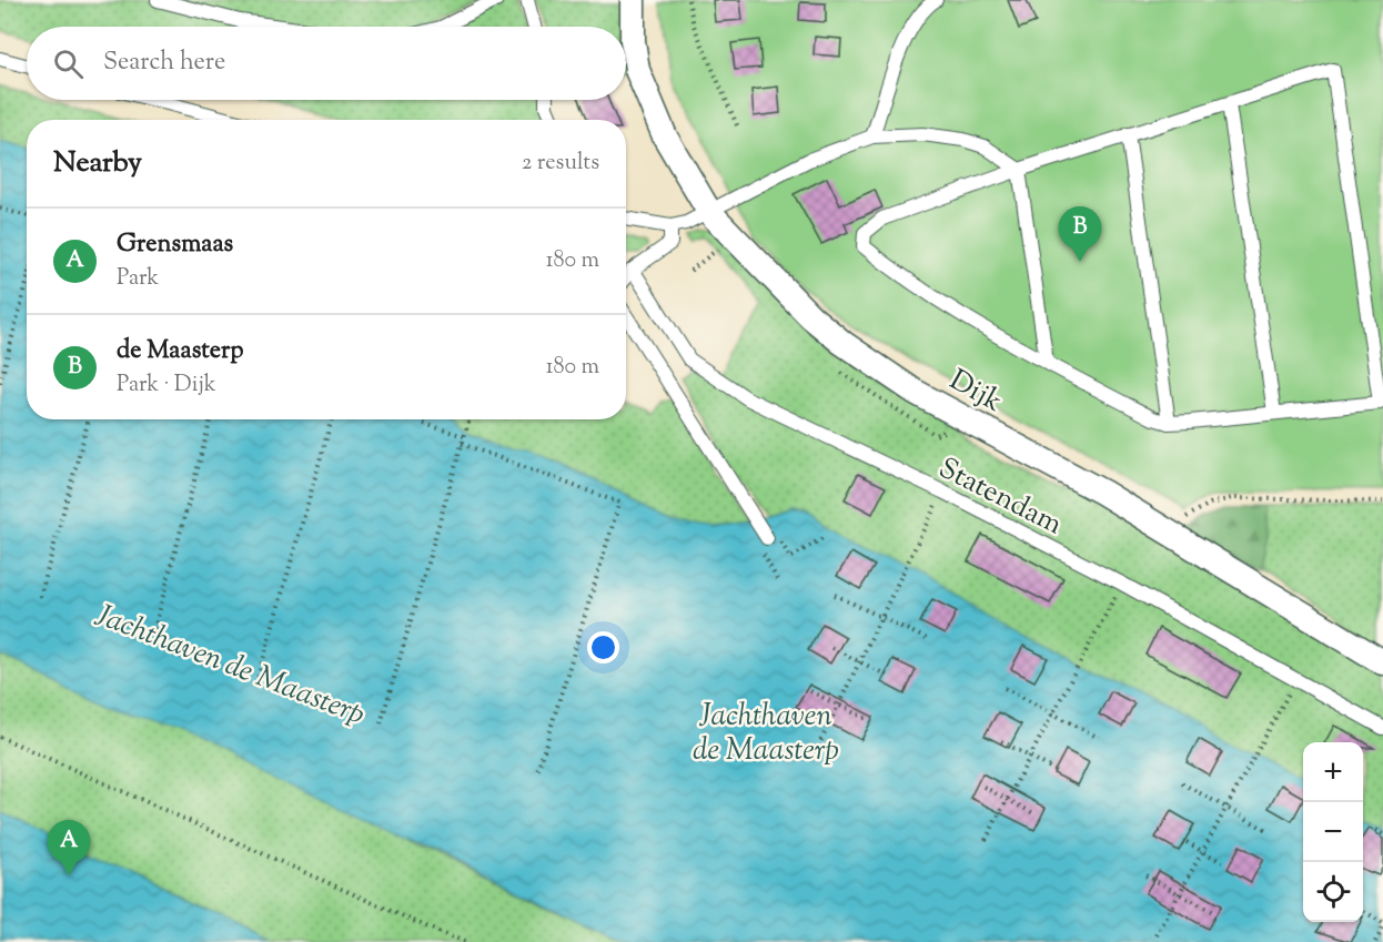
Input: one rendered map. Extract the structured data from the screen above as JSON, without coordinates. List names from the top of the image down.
{
  "streets": {
    "street": ["Dijk"],
    "lane": ["Statendam"]
  },
  "water": ["Jachthaven de Maasterp"],
  "page": {
    "search": "Search here",
    "heading": ["Nearby", "2 results"],
    "pins": ["B", "A"],
    "list": [
      {
        "mark": "A",
        "name": "Grensmaas",
        "note": "Park",
        "value": "180 m"
      },
      {
        "mark": "B",
        "name": "de Maasterp",
        "note": "Park · Dijk",
        "value": "180 m"
      }
    ],
    "map_buttons": ["+", "−"]
  }
}
